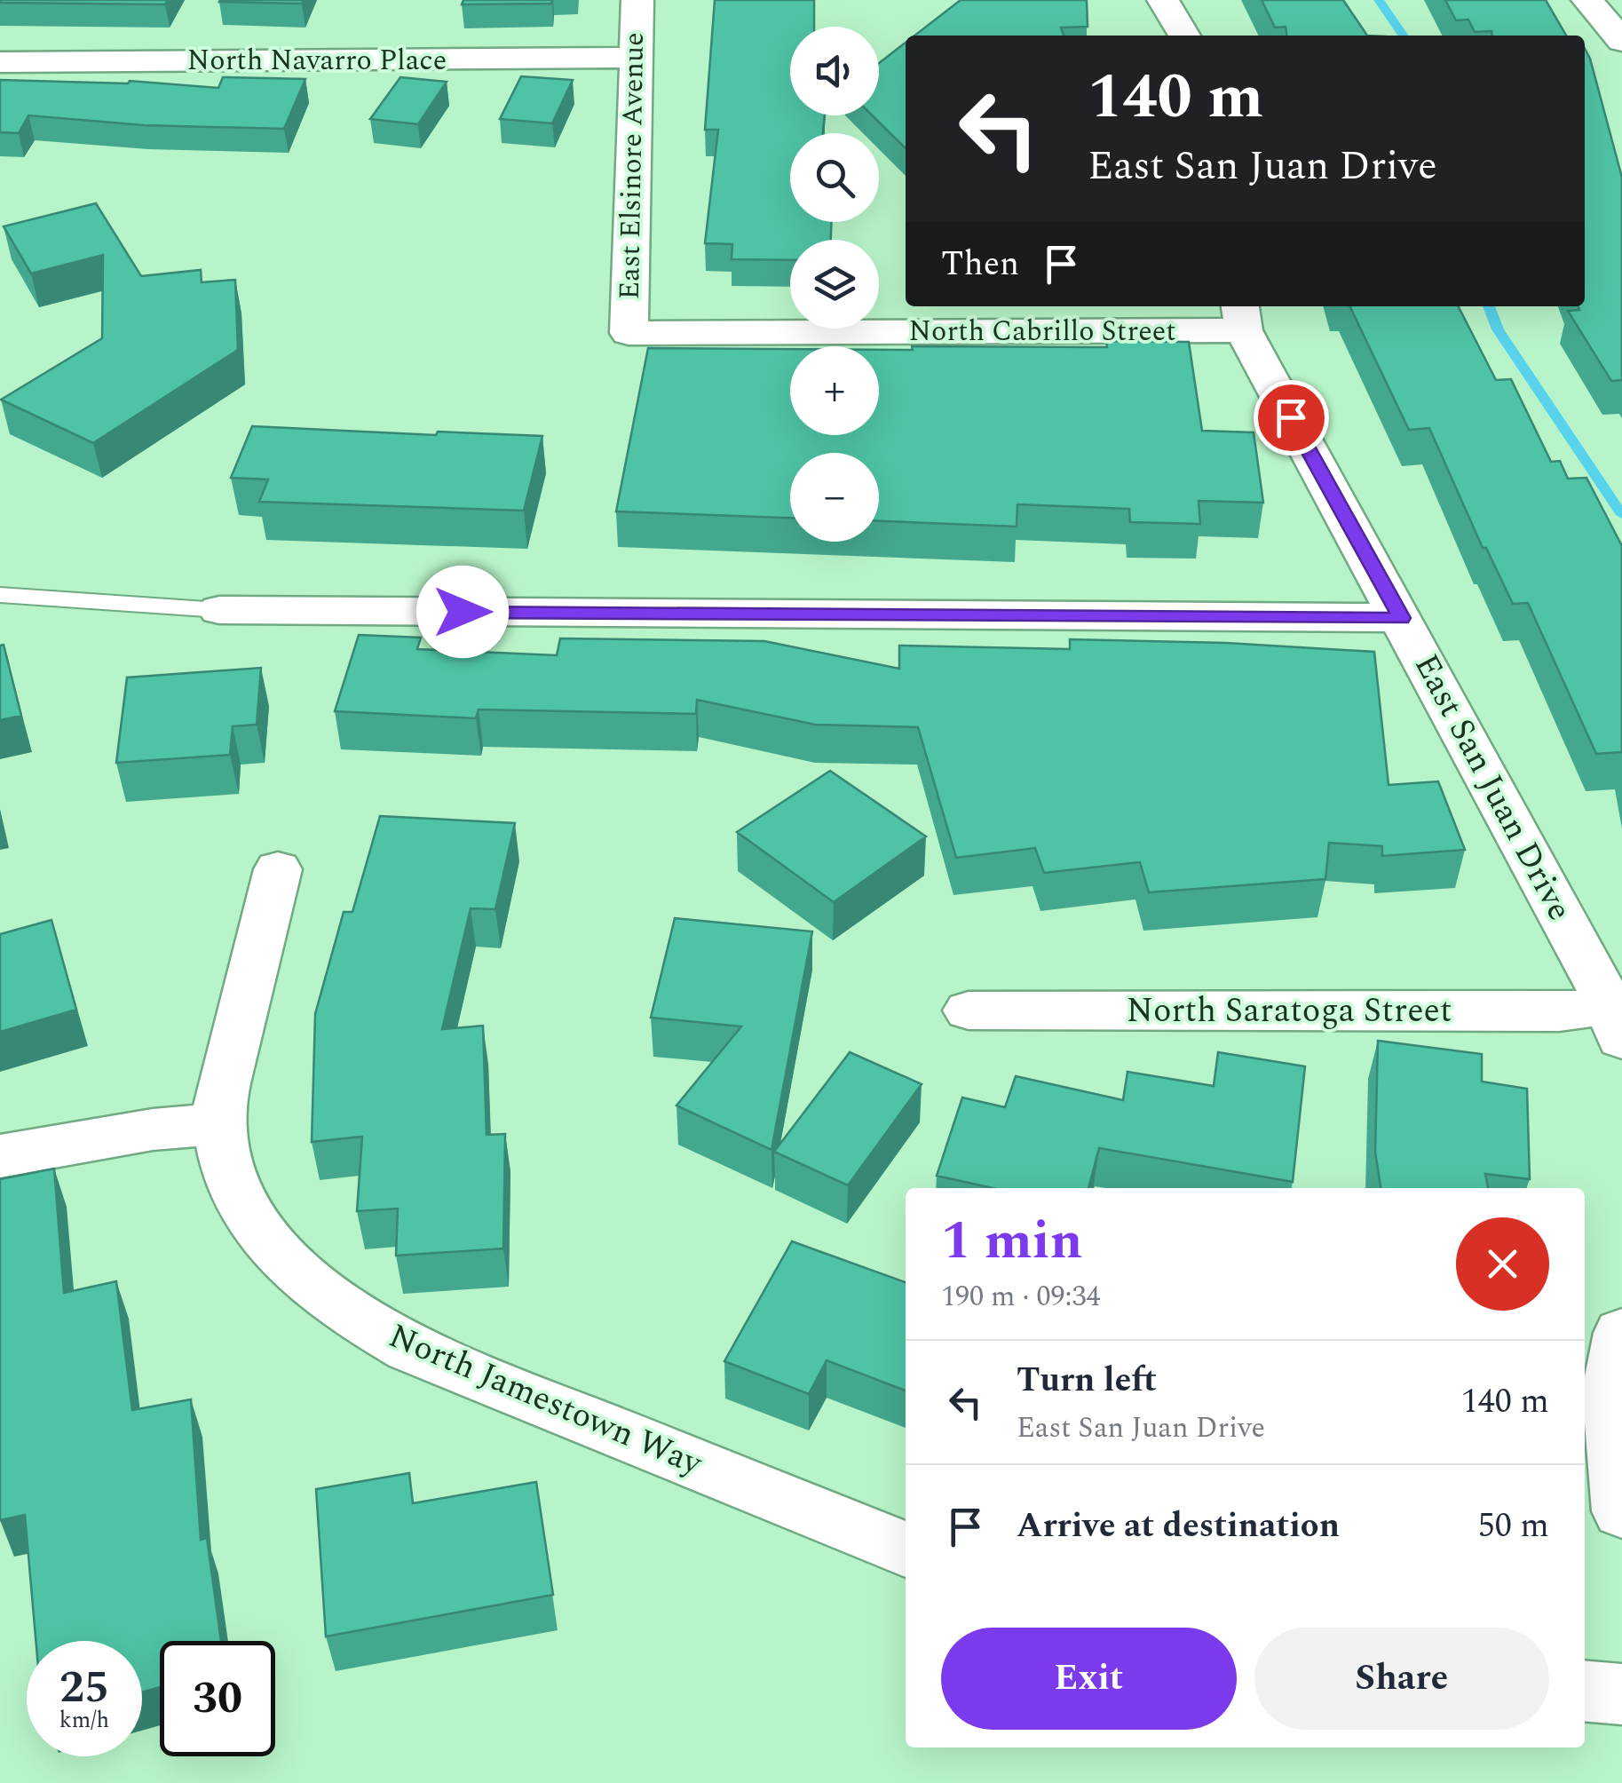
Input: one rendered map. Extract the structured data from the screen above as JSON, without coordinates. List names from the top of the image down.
{
  "streets": {
    "street": [
      "North Navarro Place",
      "East Elsinore Avenue",
      "North Cabrillo Street",
      "East San Juan Drive",
      "North Saratoga Street",
      "North Jamestown Way"
    ]
  },
  "crossings": [
    ["North Navarro Place", "East Elsinore Avenue"],
    ["East Elsinore Avenue", "North Cabrillo Street"],
    ["North Cabrillo Street", "East San Juan Drive"],
    ["East San Juan Drive", "North Saratoga Street"]
  ],
  "page": {
    "map_buttons": ["+", "−"],
    "turn": ["140 m", "East San Juan Drive"],
    "then": "Then",
    "heading": ["1 min", "190 m · 09:34"],
    "list": [
      {
        "name": "Turn left",
        "note": "East San Juan Drive",
        "value": "140 m"
      },
      {
        "name": "Arrive at destination",
        "value": "50 m"
      }
    ],
    "buttons": ["Exit", "Share"],
    "speed": "25 km/h",
    "limit": "30"
  }
}
